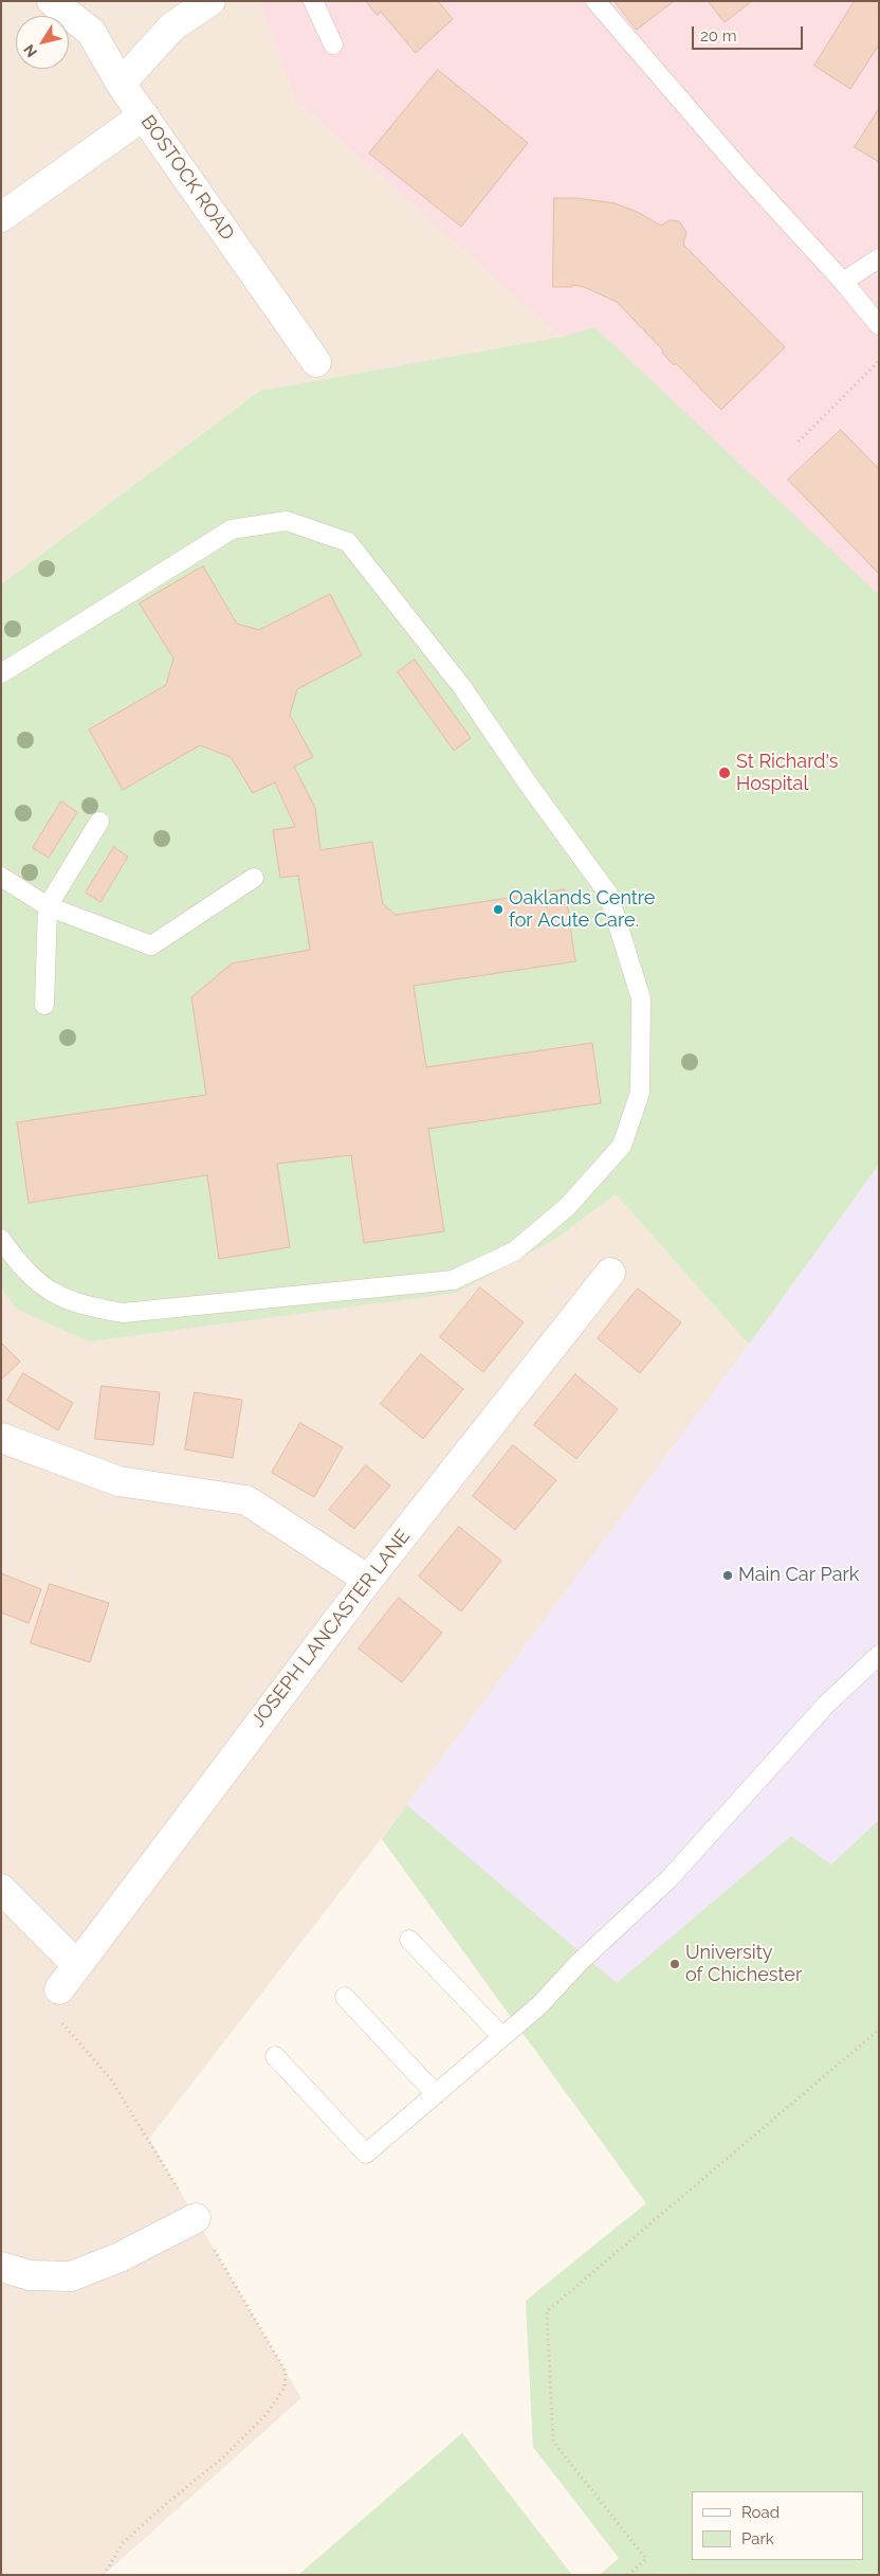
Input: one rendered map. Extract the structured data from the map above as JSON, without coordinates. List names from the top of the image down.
{
  "streets": {
    "street": ["BOSTOCK ROAD", "JOSEPH LANCASTER LANE"]
  },
  "places": [
    "St Richard's Hospital",
    "Oaklands Centre for Acute Care.",
    "Main Car Park",
    "University of Chichester"
  ],
  "legend": ["Road", "Park"],
  "scale_bar": "20 m",
  "north": "bottom left"
}
